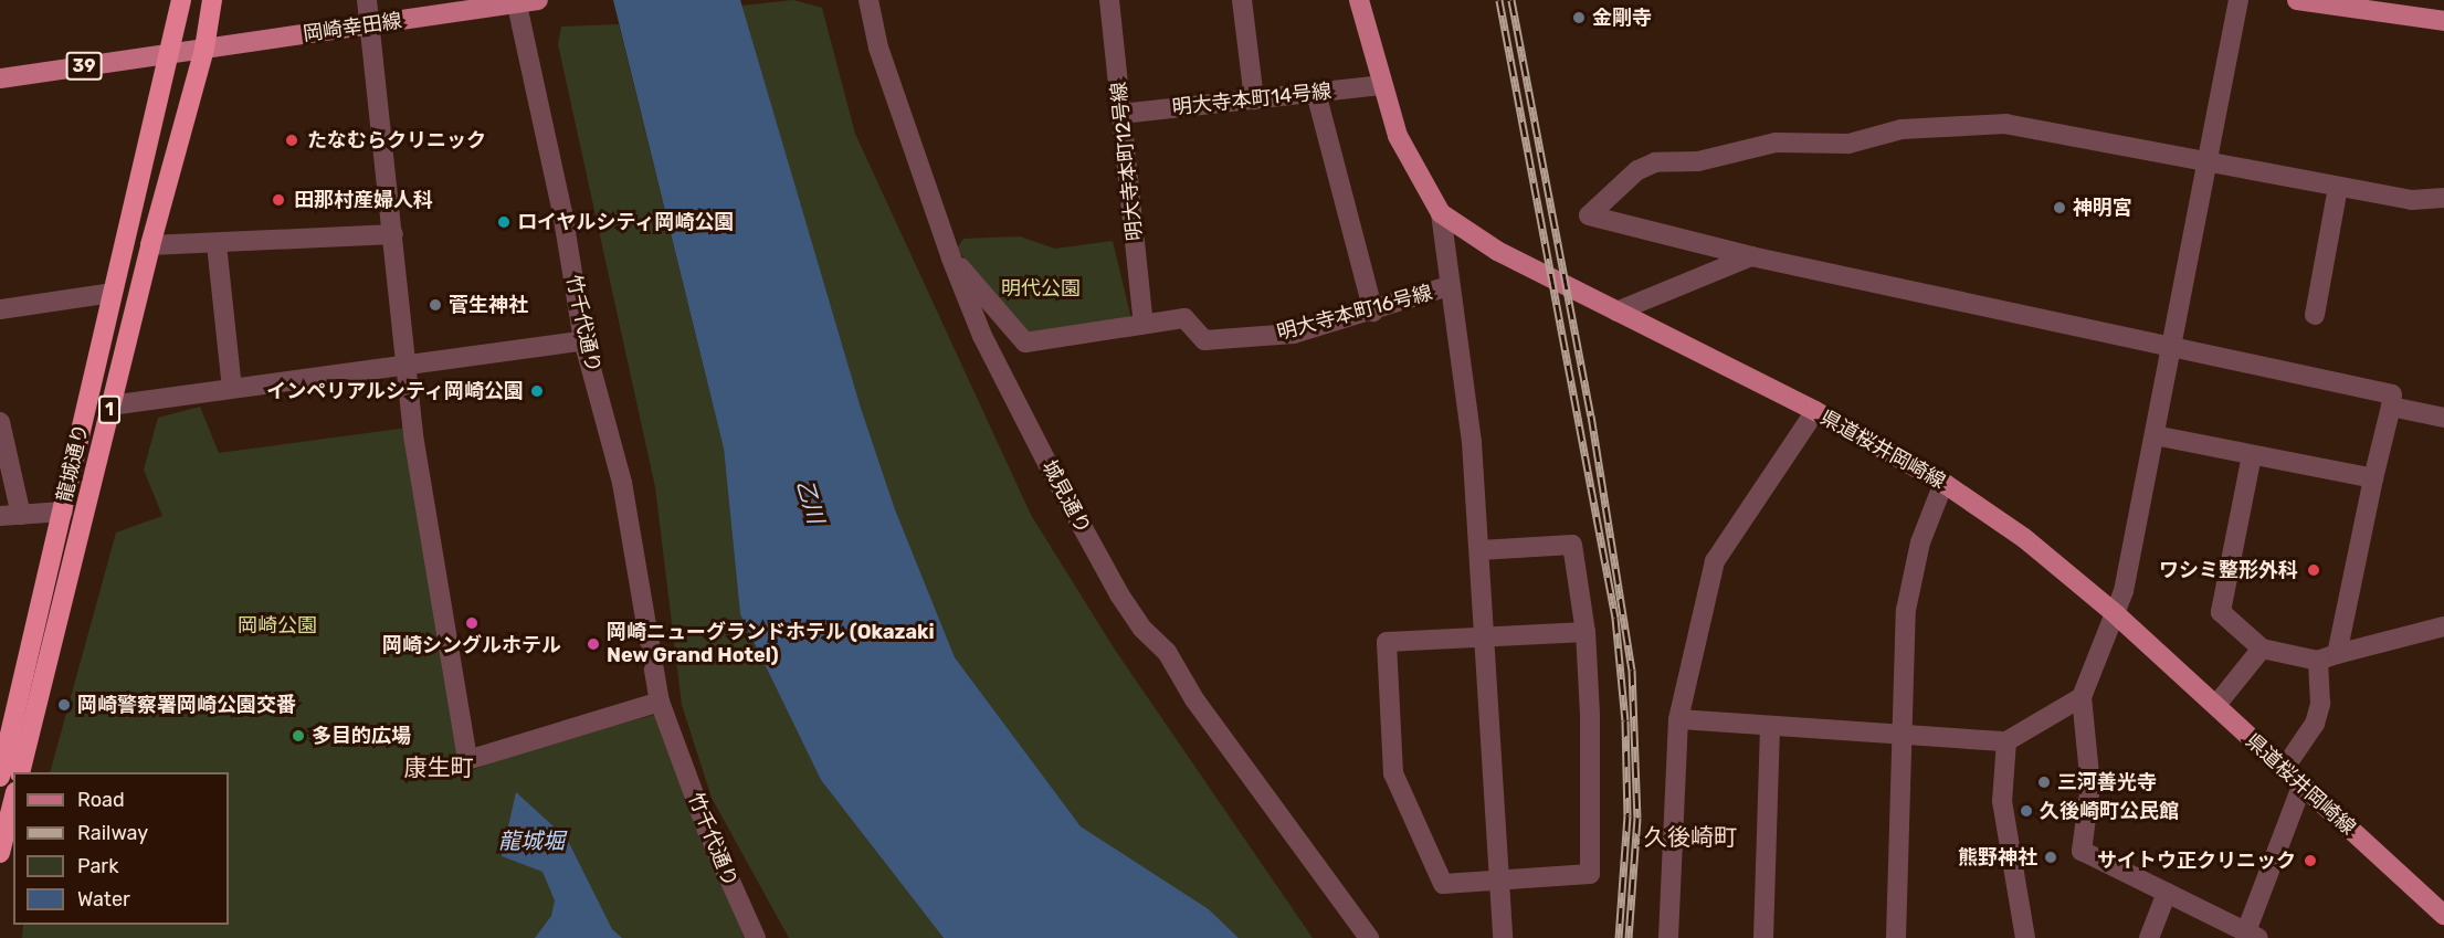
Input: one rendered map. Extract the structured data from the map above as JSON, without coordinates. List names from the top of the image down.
{
  "streets": {
    "highway": ["1", "龍城通り"],
    "main road": ["岡崎幸田線", "39", "県道桜井岡崎線"],
    "street": [
      "明大寺本町14号線",
      "明大寺本町12号線",
      "明大寺本町16号線",
      "竹千代通り",
      "城見通り"
    ]
  },
  "crossings": [
    ["岡崎幸田線", "39"],
    ["岡崎幸田線", "竹千代通り"],
    ["岡崎幸田線", "1"],
    ["岡崎幸田線", "龍城通り"],
    ["39", "1"],
    ["39", "龍城通り"],
    ["明大寺本町14号線", "明大寺本町12号線"],
    ["明大寺本町14号線", "県道桜井岡崎線"],
    ["明大寺本町12号線", "明大寺本町16号線"],
    ["明大寺本町16号線", "城見通り"],
    ["1", "龍城通り"]
  ],
  "districts": ["康生町", "久後崎町"],
  "water": ["乙川", "龍城堀"],
  "parks": ["明代公園", "岡崎公園"],
  "places": [
    "金剛寺",
    "たなむらクリニック",
    "田那村産婦人科",
    "神明宮",
    "ロイヤルシティ岡崎公園",
    "菅生神社",
    "インペリアルシティ岡崎公園",
    "ワシミ整形外科",
    "岡崎シングルホテル",
    "岡崎ニューグランドホテル (Okazaki New Grand Hotel)",
    "岡崎警察署岡崎公園交番",
    "多目的広場",
    "三河善光寺",
    "久後崎町公民館",
    "熊野神社",
    "サイトウ正クリニック"
  ],
  "legend": [
    "Road",
    "Railway",
    "Park",
    "Water"
  ]
}
